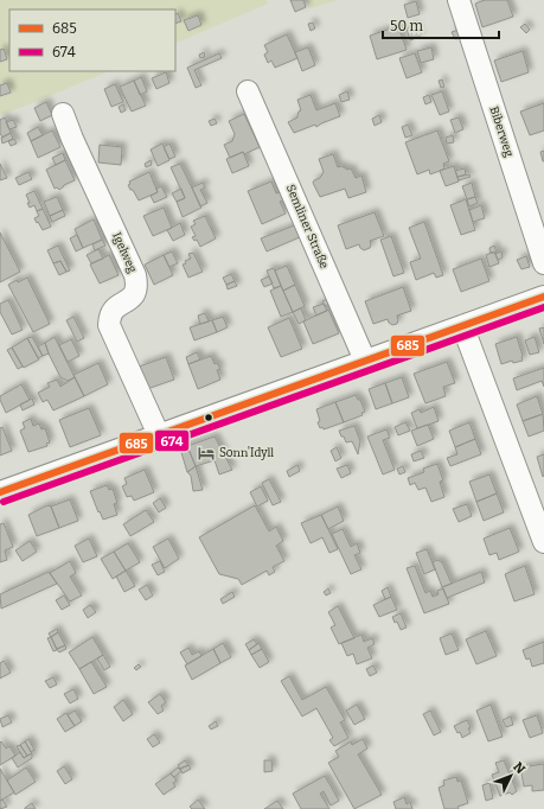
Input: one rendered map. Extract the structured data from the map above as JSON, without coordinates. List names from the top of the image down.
{
  "streets": {
    "street": ["Biberweg", "Semliner Straße", "Igelweg"]
  },
  "places": {
    "hotel": ["Sonn'Idyll"]
  },
  "lines": ["transit line 685", "transit line 674"],
  "legend": ["685", "674"],
  "scale_bar": "50 m",
  "north": "top right"
}
